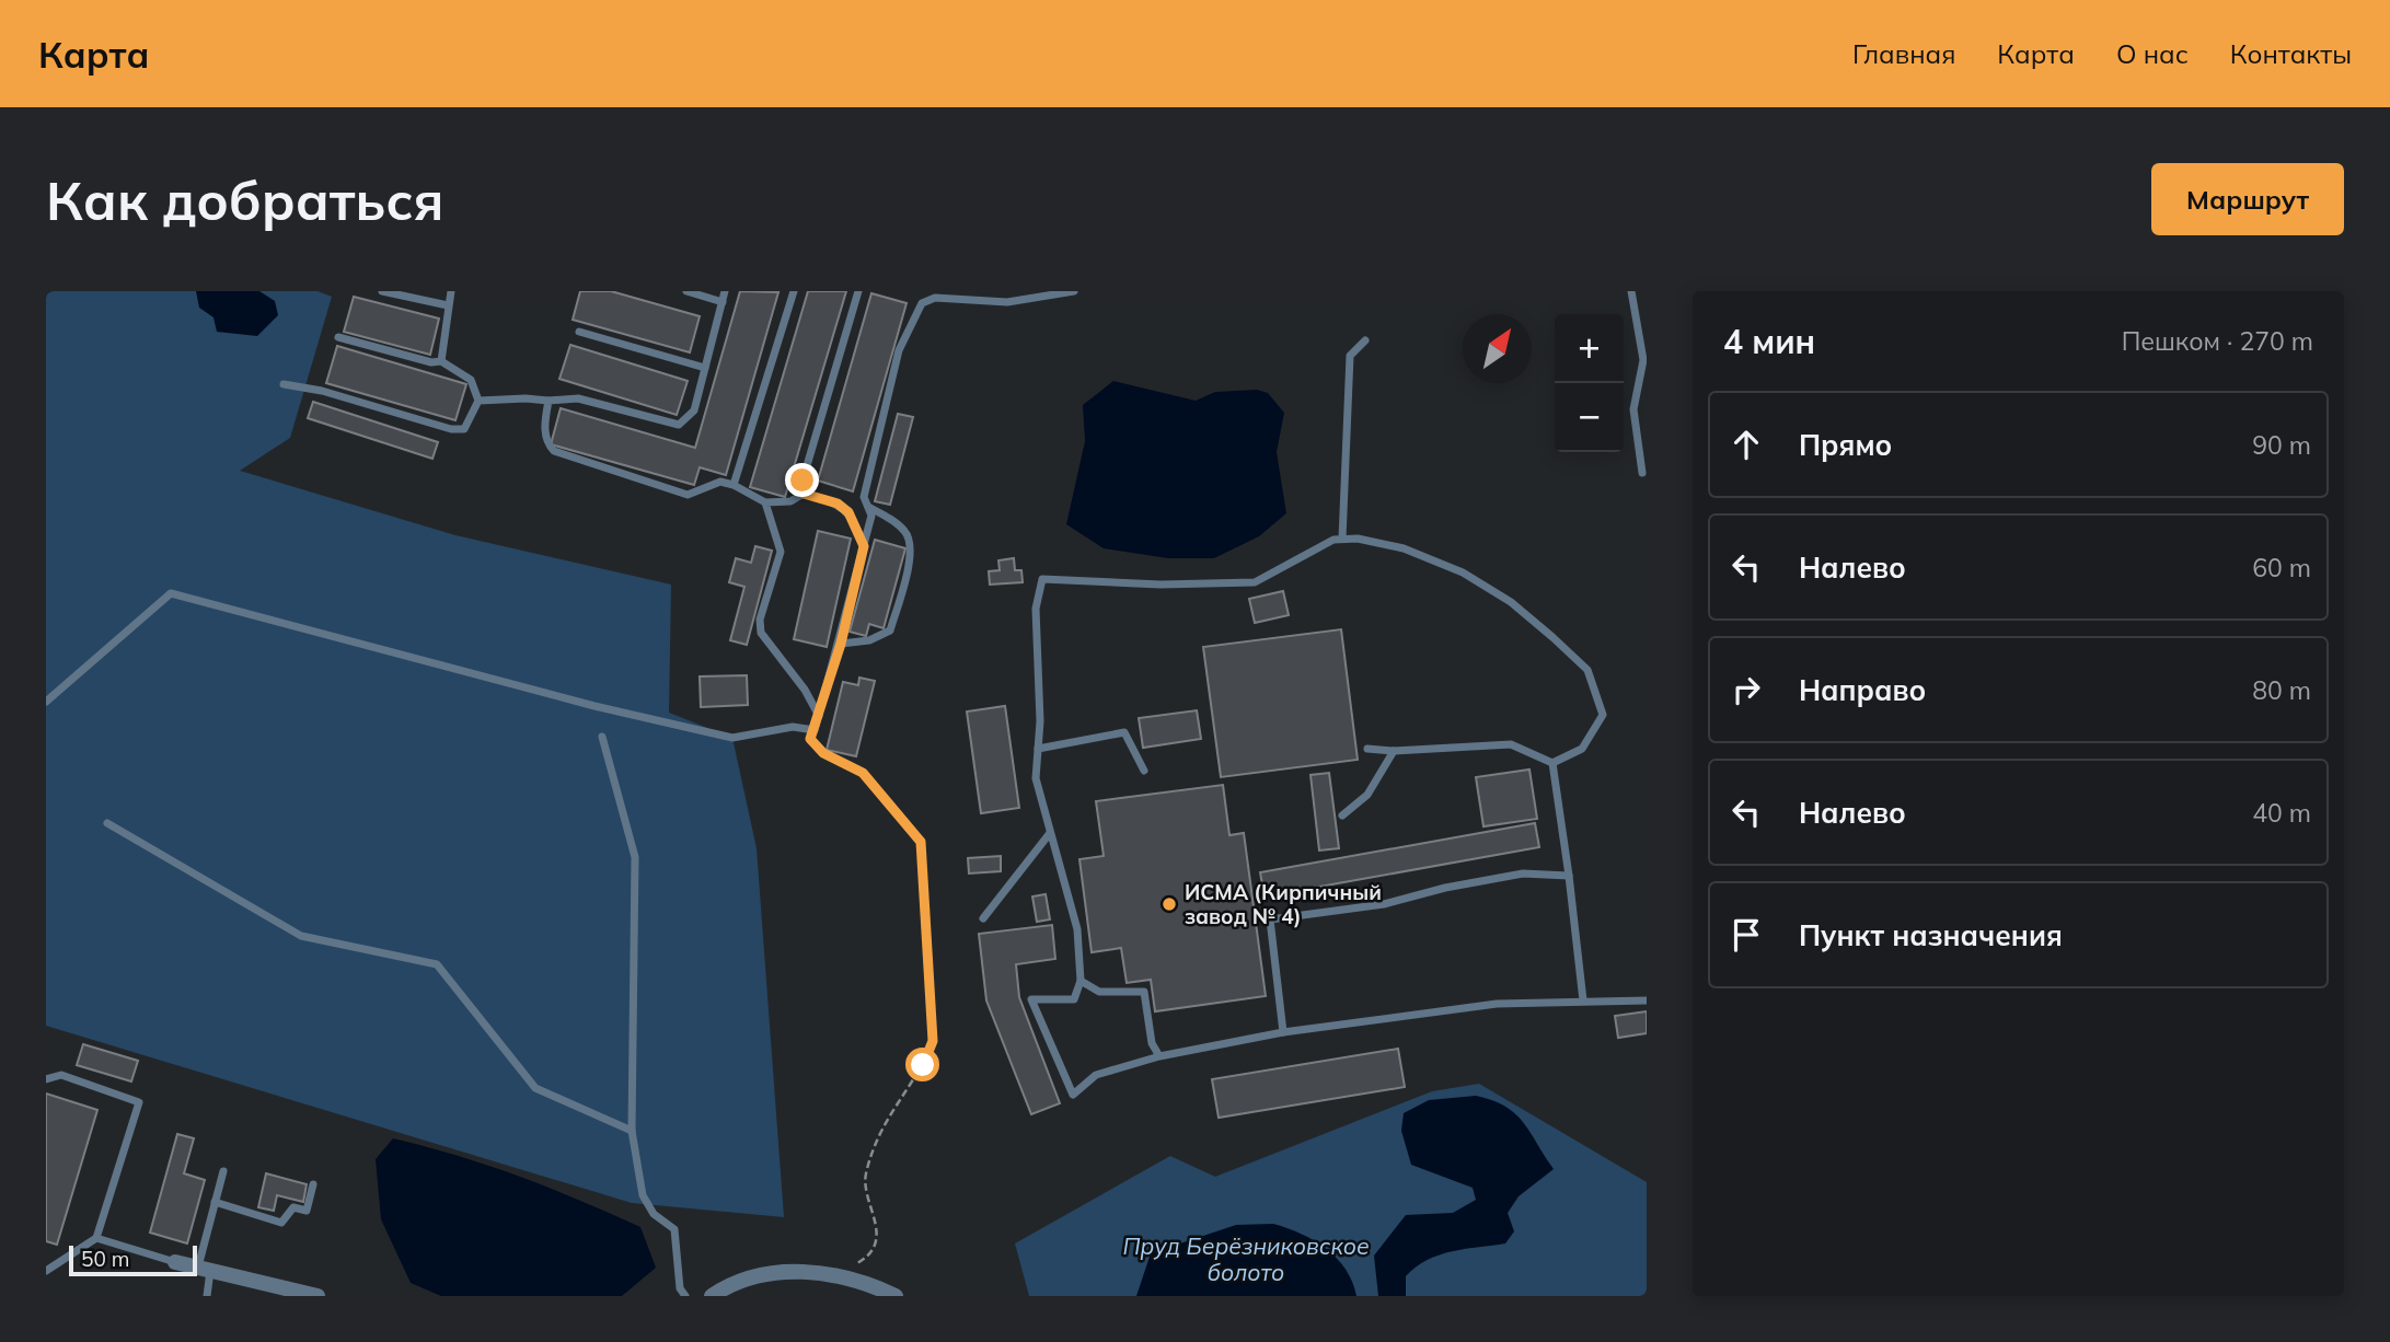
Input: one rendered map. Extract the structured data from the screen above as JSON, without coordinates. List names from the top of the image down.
{
  "water": ["Пруд Берёзниковское болото"],
  "places": ["ИСМА (Кирпичный завод № 4)"],
  "scale_bar": "50 m",
  "north": "top right",
  "page": {
    "header": "Карта",
    "nav": [
      "Главная",
      "Карта",
      "О нас",
      "Контакты"
    ],
    "buttons": "Маршрут",
    "title": "Как добраться",
    "heading": ["4 мин", "Пешком · 270 m"],
    "map_buttons": ["+", "−"],
    "list": [
      ["Прямо", "90 m"],
      ["Налево", "60 m"],
      ["Направо", "80 m"],
      ["Налево", "40 m"],
      "Пункт назначения"
    ],
    "scale": "50 m"
  }
}
